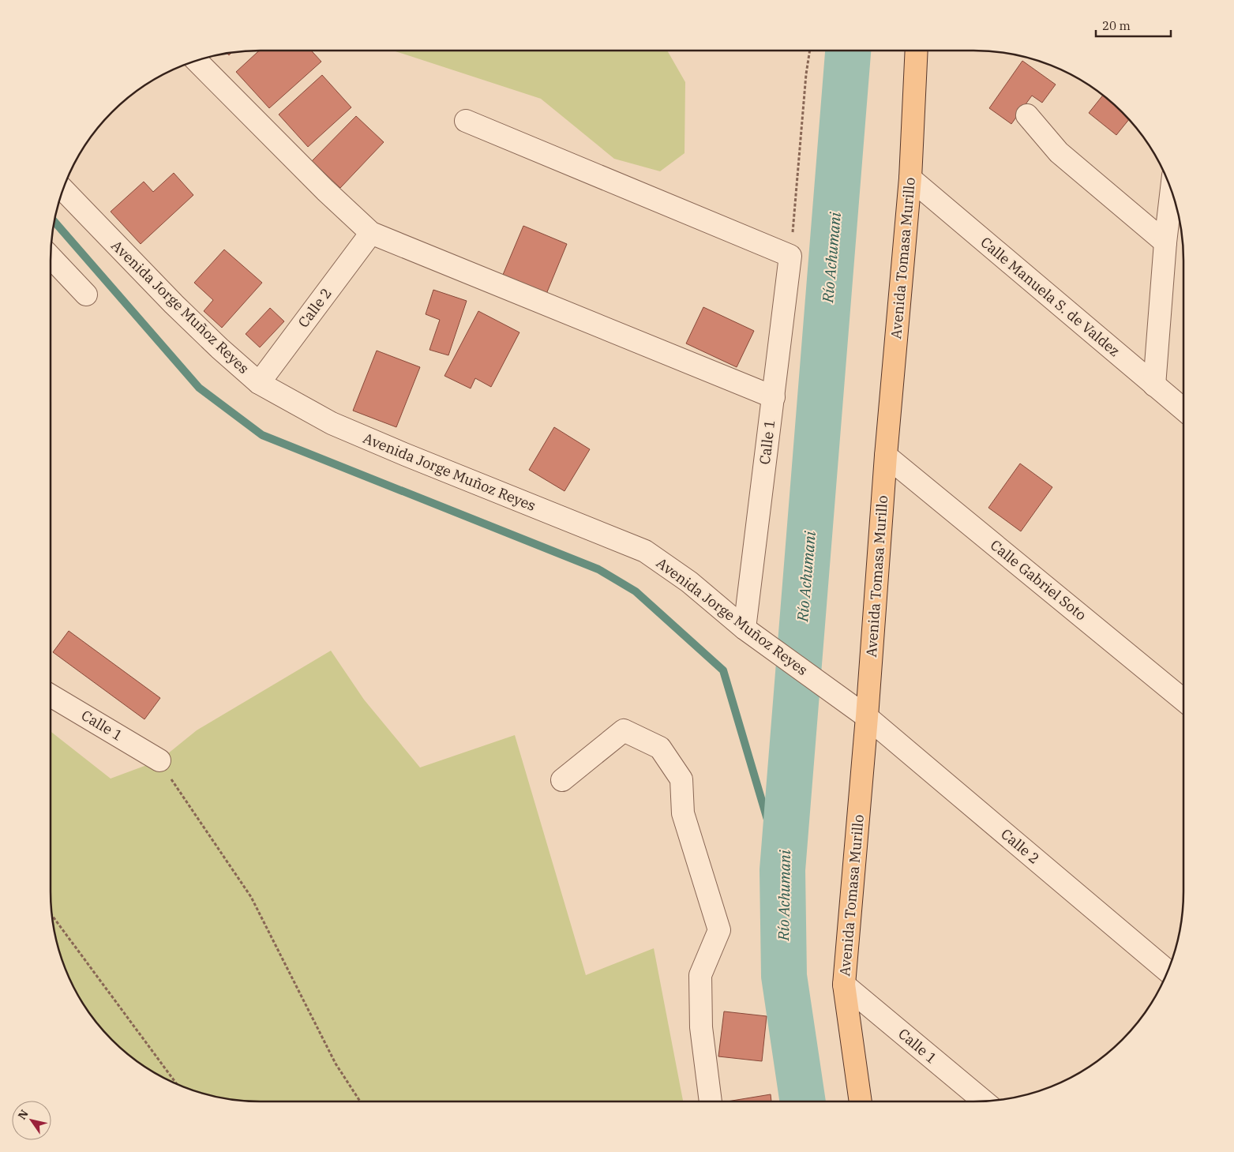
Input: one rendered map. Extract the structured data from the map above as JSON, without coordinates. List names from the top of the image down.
{
  "streets": {
    "main road": ["Avenida Tomasa Murillo"],
    "street": [
      "Calle Manuela S. de Valdez",
      "Avenida Jorge Muñoz Reyes",
      "Calle 2",
      "Calle 1",
      "Calle Gabriel Soto"
    ]
  },
  "crossings": [
    ["Avenida Tomasa Murillo", "Calle Manuela S. de Valdez"],
    ["Avenida Tomasa Murillo", "Avenida Jorge Muñoz Reyes"],
    ["Avenida Tomasa Murillo", "Calle 2"],
    ["Avenida Tomasa Murillo", "Calle 1"],
    ["Avenida Tomasa Murillo", "Calle Gabriel Soto"],
    ["Avenida Jorge Muñoz Reyes", "Calle 2"],
    ["Avenida Jorge Muñoz Reyes", "Calle 1"]
  ],
  "water": ["Río Achumani"],
  "scale_bar": "20 m",
  "north": "top left"
}
